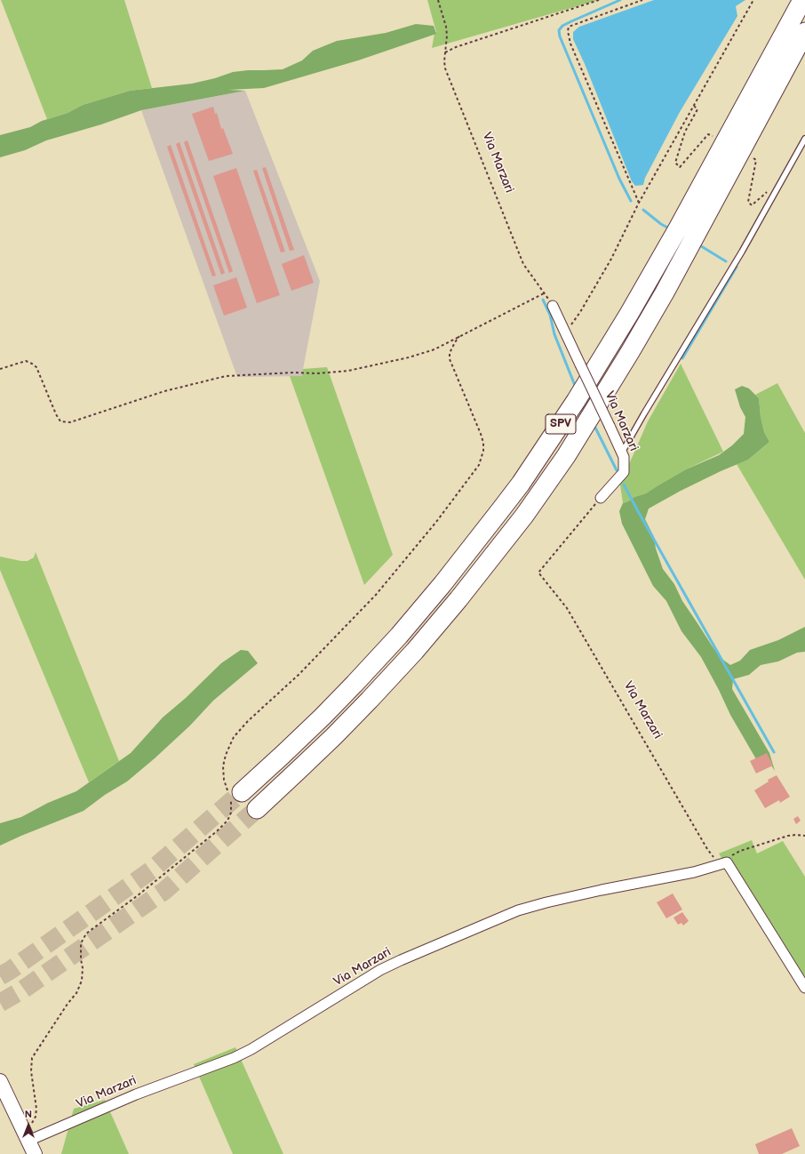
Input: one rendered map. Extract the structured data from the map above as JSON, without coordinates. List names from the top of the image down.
{
  "streets": {
    "highway": ["SPV"],
    "street": ["Via Marzari"]
  },
  "north": "top"
}
